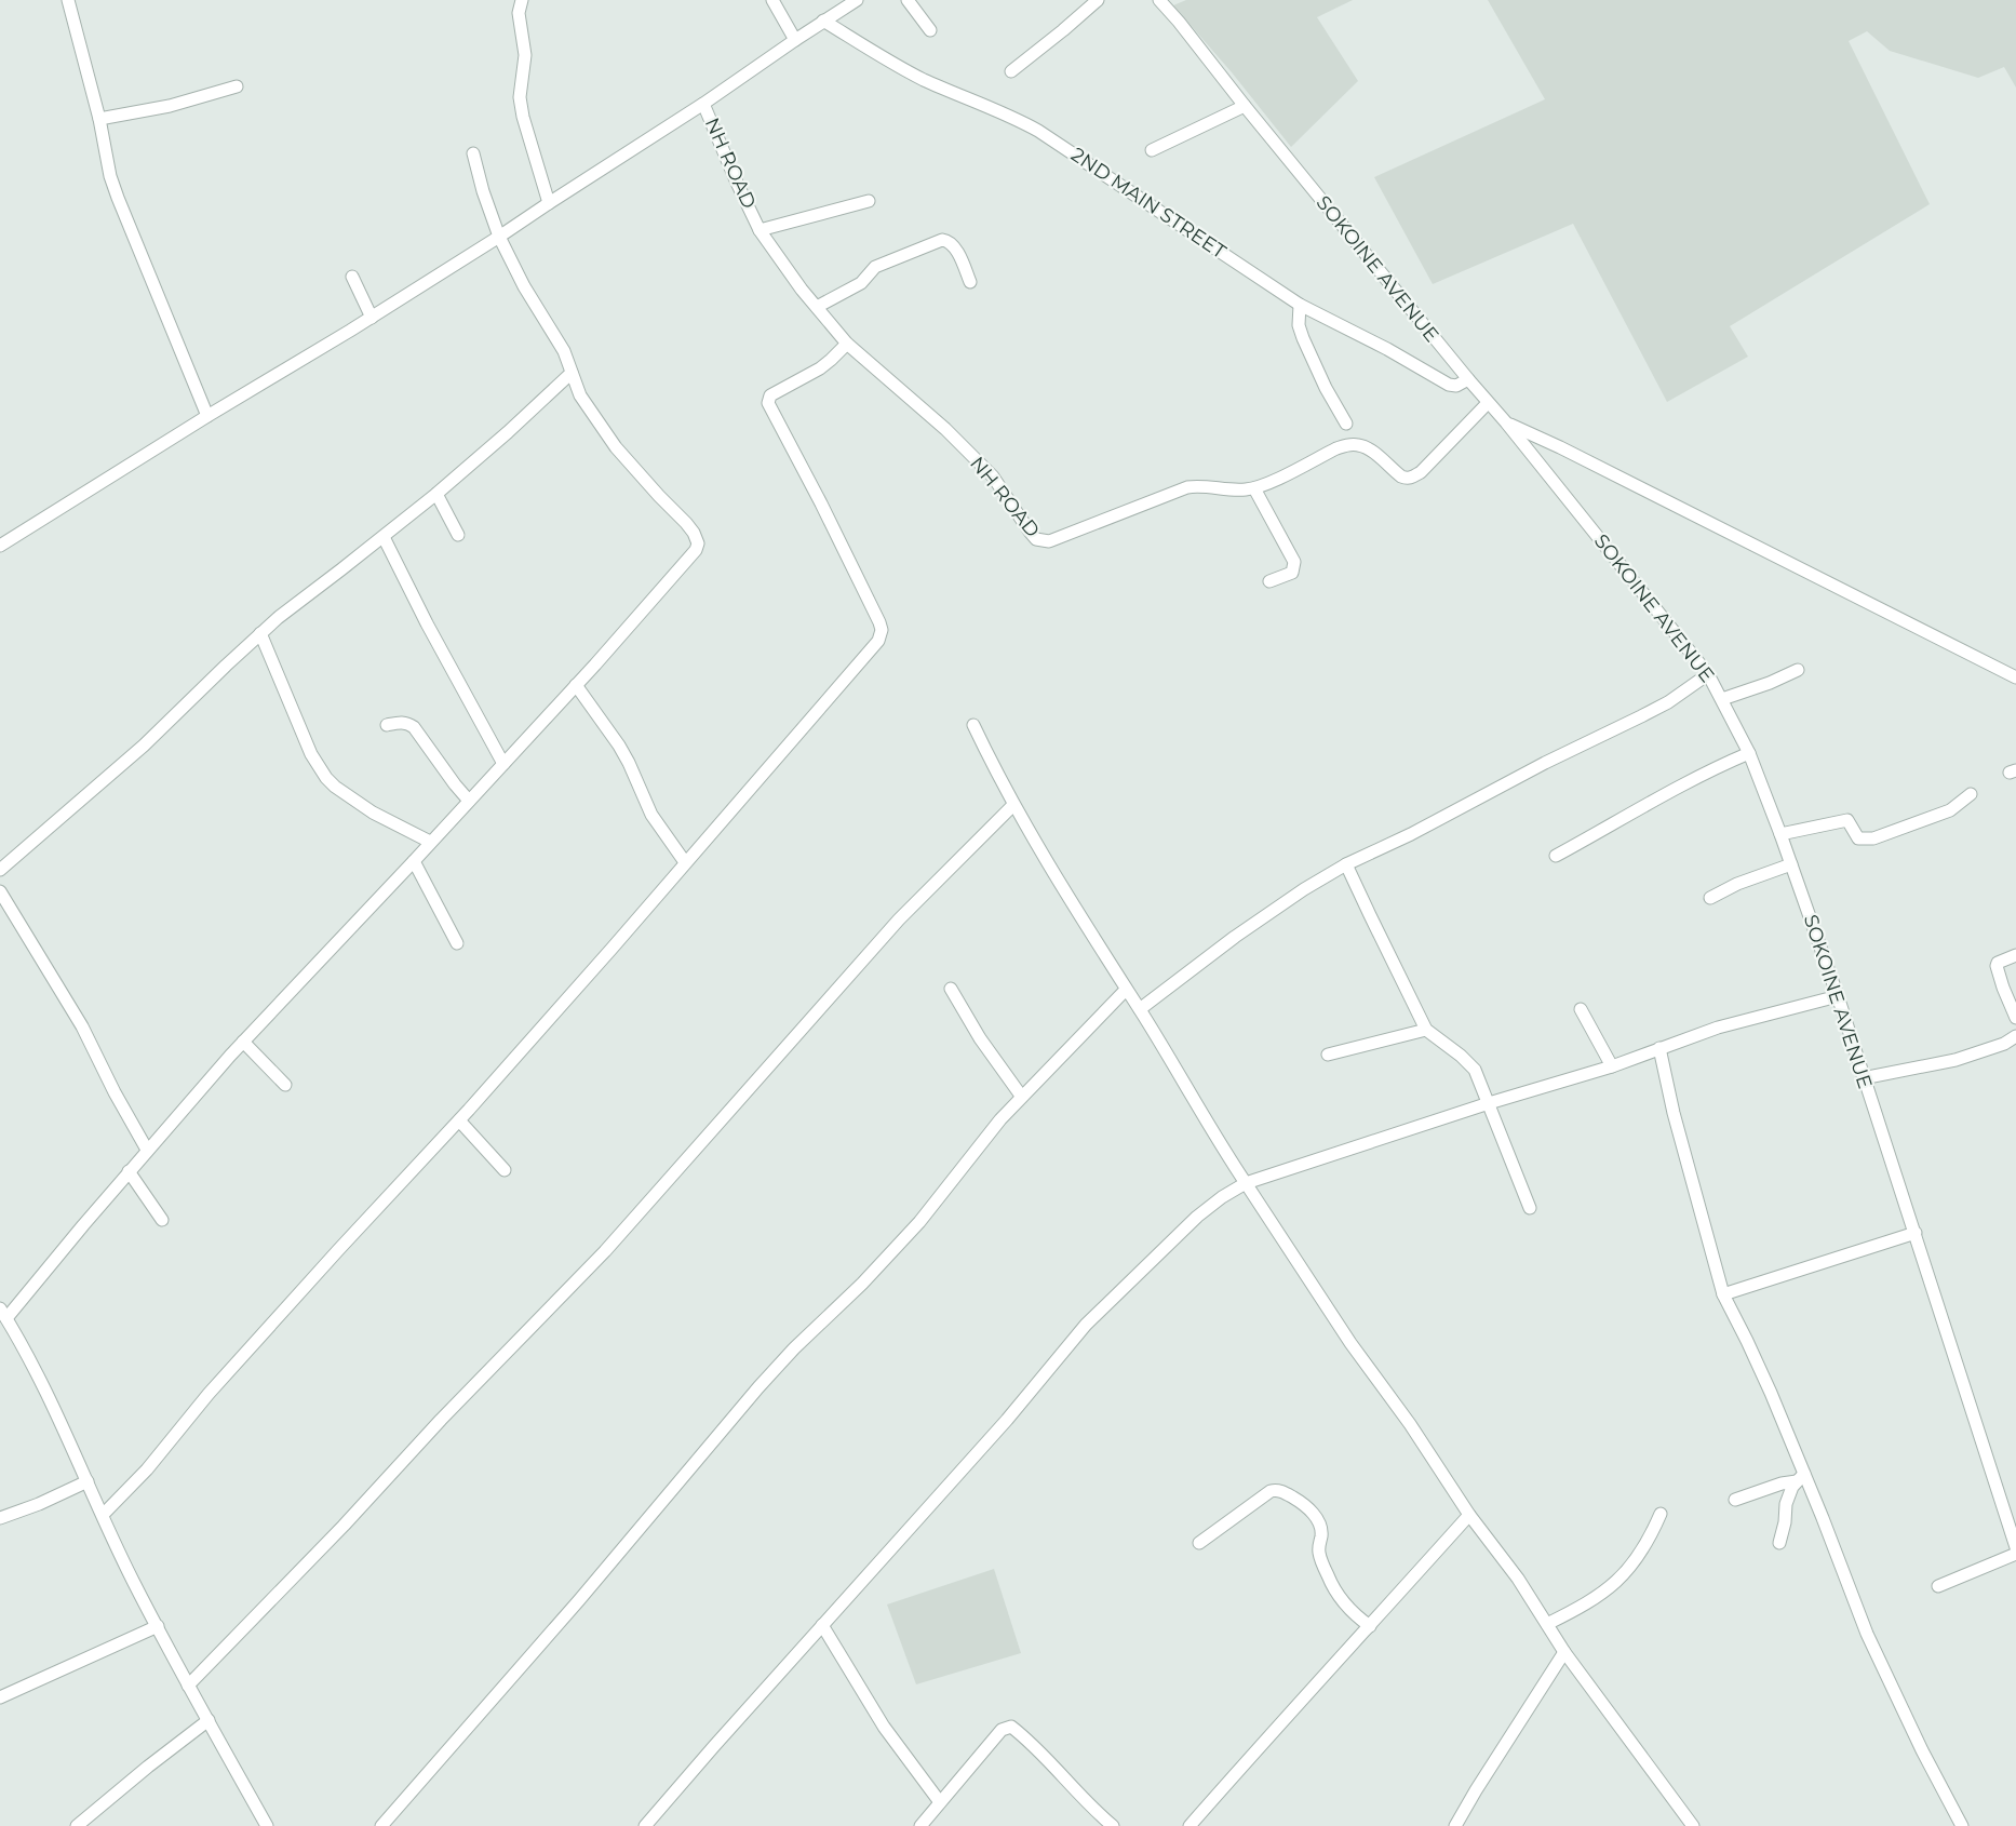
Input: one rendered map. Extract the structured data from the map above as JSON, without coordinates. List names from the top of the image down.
{
  "streets": {
    "street": ["NH ROAD", "2ND MAIN STREET", "SOKOINE AVENUE"]
  },
  "crossings": [
    ["NH ROAD", "SOKOINE AVENUE"],
    ["2ND MAIN STREET", "SOKOINE AVENUE"]
  ]
}
